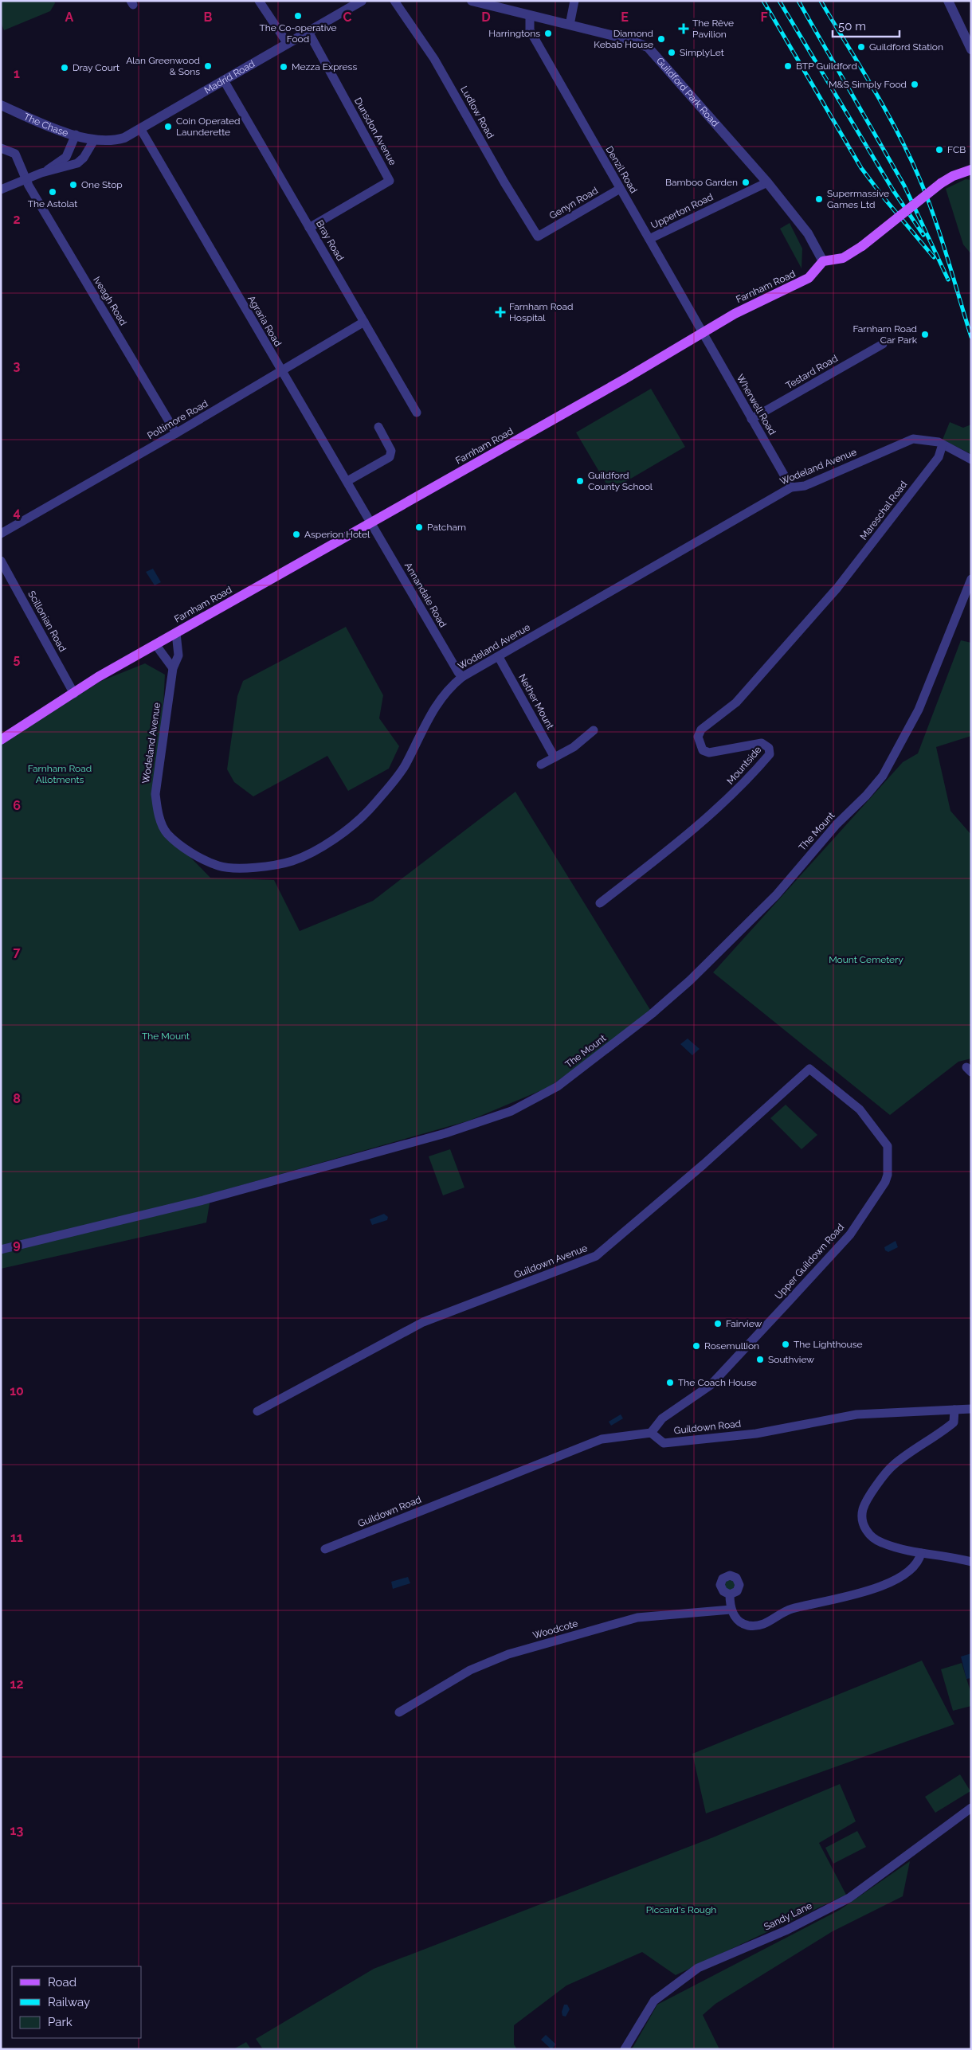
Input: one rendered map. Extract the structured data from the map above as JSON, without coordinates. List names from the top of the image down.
{
  "streets": {
    "main road": ["Farnham Road"],
    "street": [
      "Madrid Road",
      "Guildford Park Road",
      "Ludlow Road",
      "The Chase",
      "Dunsdon Avenue",
      "Denzil Road",
      "Genyn Road",
      "Upperton Road",
      "Bray Road",
      "Iveagh Road",
      "Agraria Road",
      "Testard Road",
      "Wherwell Road",
      "Poltimore Road",
      "Wodeland Avenue",
      "Mareschal Road",
      "Annandale Road",
      "Scillonian Road",
      "Nether Mount",
      "Mountside",
      "The Mount",
      "Guildown Avenue",
      "Upper Guildown Road",
      "Guildown Road",
      "Woodcote",
      "Sandy Lane"
    ]
  },
  "crossings": [
    ["Madrid Road", "The Chase"],
    ["Madrid Road", "Dunsdon Avenue"],
    ["Madrid Road", "Bray Road"],
    ["Madrid Road", "Agraria Road"],
    ["Guildford Park Road", "Denzil Road"],
    ["Guildford Park Road", "Upperton Road"],
    ["Guildford Park Road", "Farnham Road"],
    ["Ludlow Road", "Genyn Road"],
    ["Dunsdon Avenue", "Bray Road"],
    ["Denzil Road", "Genyn Road"],
    ["Denzil Road", "Upperton Road"],
    ["Denzil Road", "Farnham Road"],
    ["Denzil Road", "Wherwell Road"],
    ["Bray Road", "Poltimore Road"],
    ["Farnham Road", "Agraria Road"],
    ["Farnham Road", "Wherwell Road"],
    ["Farnham Road", "Wodeland Avenue"],
    ["Farnham Road", "Annandale Road"],
    ["Farnham Road", "Scillonian Road"],
    ["Iveagh Road", "Poltimore Road"],
    ["Agraria Road", "Poltimore Road"],
    ["Agraria Road", "Annandale Road"],
    ["Testard Road", "Wherwell Road"],
    ["Wherwell Road", "Wodeland Avenue"],
    ["Wodeland Avenue", "Mareschal Road"],
    ["Wodeland Avenue", "Annandale Road"],
    ["Wodeland Avenue", "Nether Mount"],
    ["Mareschal Road", "Mountside"],
    ["Guildown Avenue", "Upper Guildown Road"],
    ["Upper Guildown Road", "Guildown Road"]
  ],
  "parks": [
    "Farnham Road Allotments",
    "Mount Cemetery",
    "The Mount",
    "Piccard's Rough"
  ],
  "places": {
    "other": [
      "The Co-operative Food",
      "Harringtons",
      "Diamond Kebab House",
      "Guildford Station",
      "SimplyLet",
      "Alan Greenwood & Sons",
      "BTP Guildford",
      "Mezza Express",
      "Dray Court",
      "M&S Simply Food",
      "Coin Operated Launderette",
      "FCB",
      "Bamboo Garden",
      "One Stop",
      "The Astolat",
      "Supermassive Games Ltd",
      "Farnham Road Car Park",
      "Guildford County School",
      "Patcham",
      "Asperion Hotel",
      "Fairview",
      "The Lighthouse",
      "Rosemullion",
      "Southview",
      "The Coach House"
    ],
    "health": ["The Rêve Pavilion", "Farnham Road Hospital"]
  },
  "legend": ["Road", "Railway", "Park"],
  "scale_bar": "50 m",
  "grid": {
    "columns": [
      "A",
      "B",
      "C",
      "D",
      "E",
      "F"
    ],
    "rows": [
      "1",
      "2",
      "3",
      "4",
      "5",
      "6",
      "7",
      "8",
      "9",
      "10",
      "11",
      "12",
      "13"
    ]
  }
}
